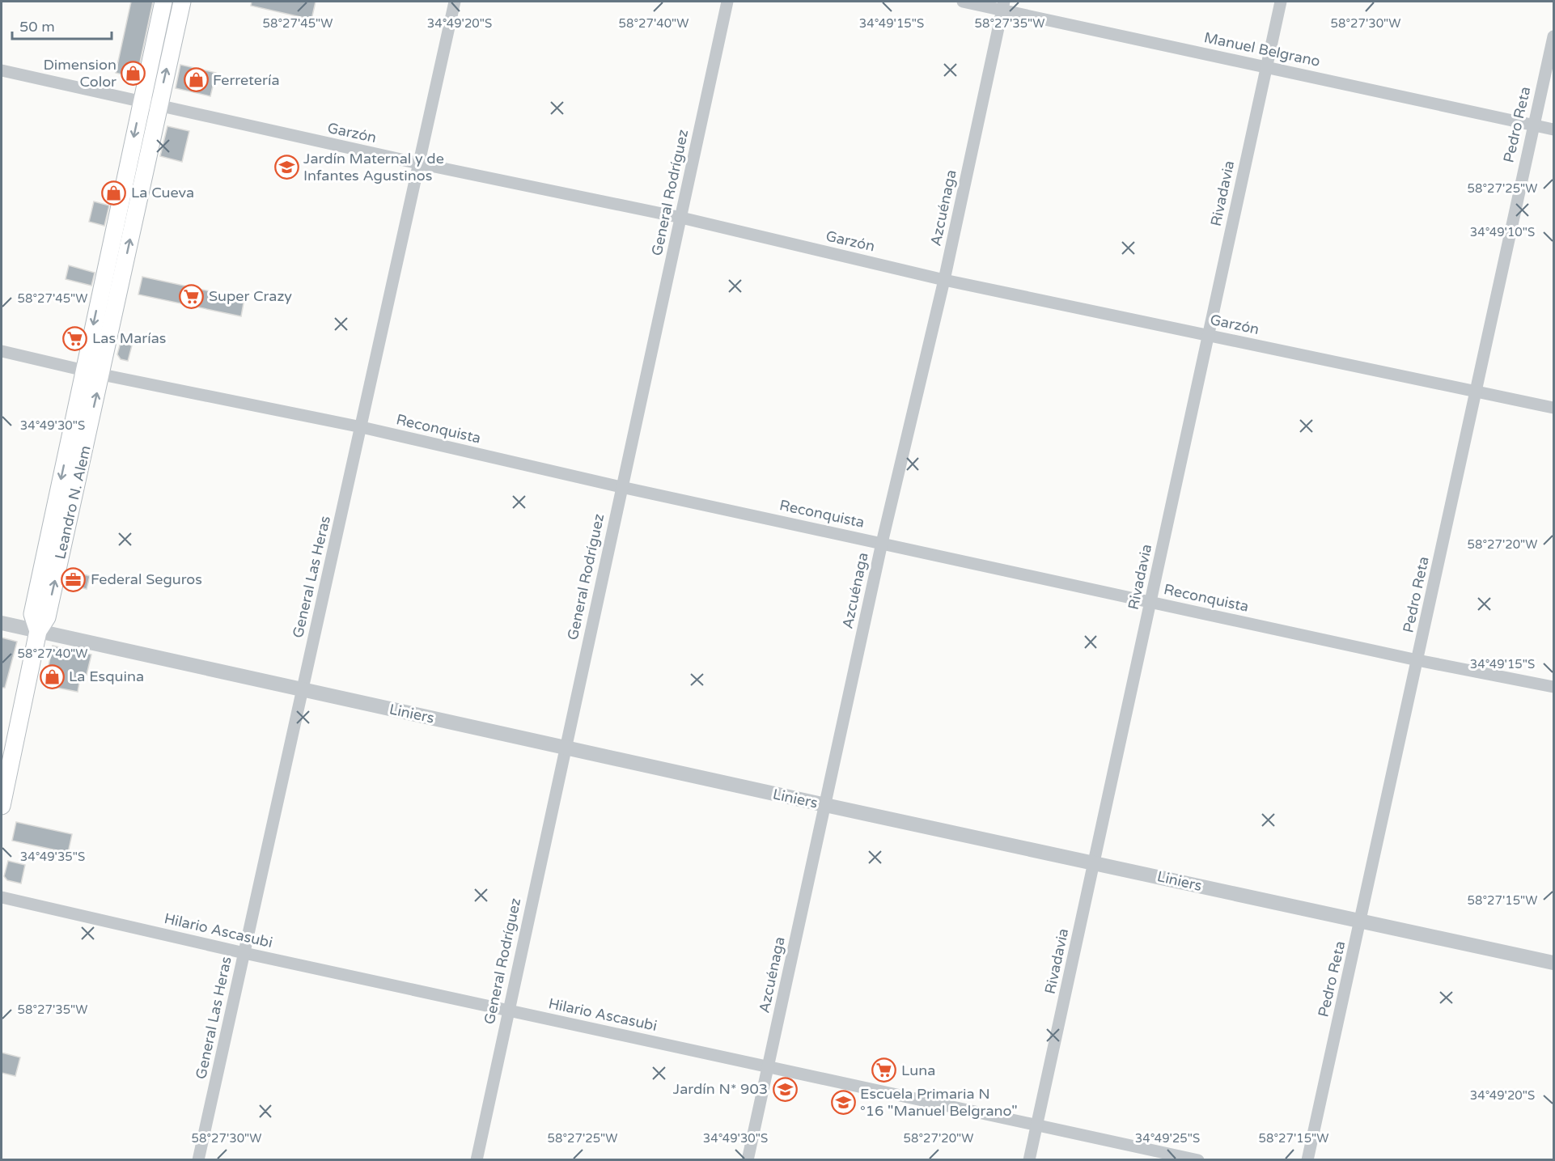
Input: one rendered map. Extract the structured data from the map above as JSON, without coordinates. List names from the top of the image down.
{
  "streets": {
    "main road": ["Leandro N. Alem"],
    "street": [
      "Manuel Belgrano",
      "Pedro Reta",
      "Garzón",
      "General Rodríguez",
      "Rivadavia",
      "Azcuénaga",
      "Reconquista",
      "General Las Heras",
      "Liniers",
      "Hilario Ascasubi"
    ]
  },
  "crossings": [
    ["Manuel Belgrano", "Pedro Reta"],
    ["Manuel Belgrano", "Rivadavia"],
    ["Manuel Belgrano", "Azcuénaga"],
    ["Pedro Reta", "Garzón"],
    ["Pedro Reta", "Reconquista"],
    ["Pedro Reta", "Liniers"],
    ["Garzón", "General Rodríguez"],
    ["Garzón", "Rivadavia"],
    ["Garzón", "Azcuénaga"],
    ["Garzón", "Leandro N. Alem"],
    ["Garzón", "General Las Heras"],
    ["General Rodríguez", "Reconquista"],
    ["General Rodríguez", "Liniers"],
    ["General Rodríguez", "Hilario Ascasubi"],
    ["Rivadavia", "Reconquista"],
    ["Rivadavia", "Liniers"],
    ["Rivadavia", "Hilario Ascasubi"],
    ["Azcuénaga", "Reconquista"],
    ["Azcuénaga", "Liniers"],
    ["Azcuénaga", "Hilario Ascasubi"],
    ["Reconquista", "Leandro N. Alem"],
    ["Reconquista", "General Las Heras"],
    ["Leandro N. Alem", "Liniers"],
    ["General Las Heras", "Liniers"],
    ["General Las Heras", "Hilario Ascasubi"]
  ],
  "places": {
    "shop": [
      "Dimension Color",
      "Ferretería",
      "La Cueva",
      "La Esquina"
    ],
    "school or university": ["Jardín Maternal y de Infantes Agustinos", "Jardín N* 903", "Escuela Primaria N °16 \"Manuel Belgrano\""],
    "supermarket": ["Super Crazy", "Las Marías", "Luna"],
    "office": ["Federal Seguros"]
  },
  "scale_bar": "50 m",
  "coordinates": [
    "58°27'45\"W",
    "34°49'20\"S",
    "58°27'40\"W",
    "34°49'15\"S",
    "58°27'35\"W",
    "58°27'30\"W",
    "58°27'25\"W",
    "34°49'10\"S",
    "34°49'30\"S",
    "58°27'20\"W",
    "34°49'35\"S",
    "58°27'15\"W",
    "34°49'25\"S"
  ]
}
